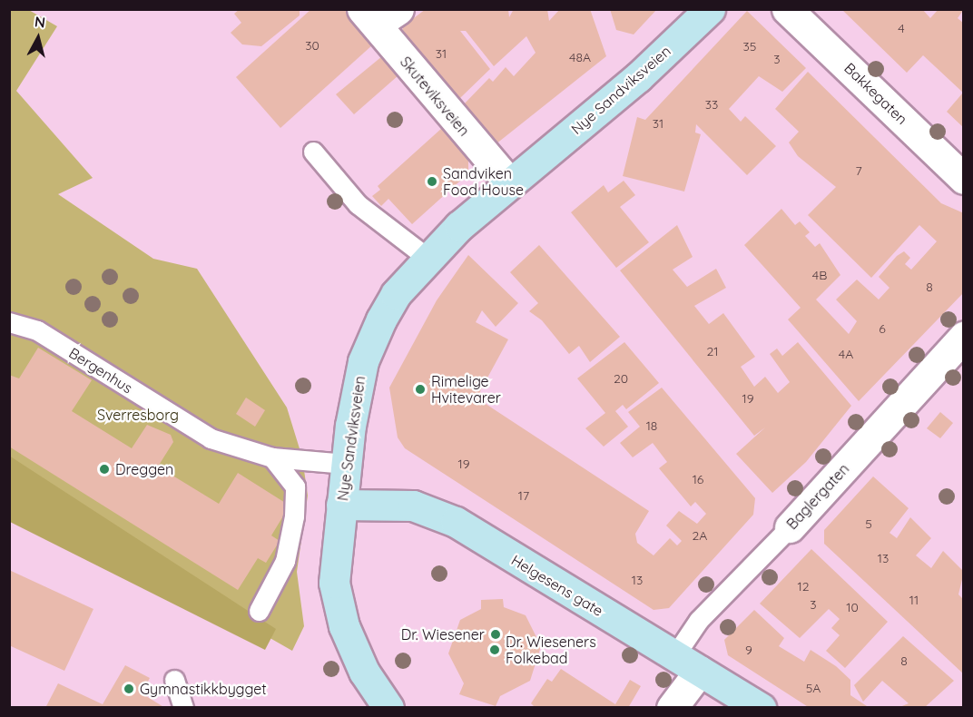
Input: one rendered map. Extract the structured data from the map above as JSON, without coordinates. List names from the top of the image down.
{
  "streets": {
    "main road": ["Nye Sandviksveien", "Helgesens gate"],
    "street": ["Bakkegaten", "Skuteviksveien", "Baglergaten"],
    "lane": ["Bergenhus"]
  },
  "crossings": [
    ["Nye Sandviksveien", "Skuteviksveien"],
    ["Nye Sandviksveien", "Bergenhus"],
    ["Nye Sandviksveien", "Helgesens gate"],
    ["Baglergaten", "Helgesens gate"]
  ],
  "parks": ["Sverresborg"],
  "places": [
    "Sandviken Food House",
    "Rimelige Hvitevarer",
    "Dreggen",
    "Dr. Wiesener",
    "Dr. Wieseners Folkebad",
    "Gymnastikkbygget"
  ],
  "house_numbers": [
    "4",
    "30",
    "35",
    "31",
    "48A",
    "3",
    "33",
    "31",
    "7",
    "4B",
    "8",
    "6",
    "21",
    "4A",
    "20",
    "19",
    "18",
    "19",
    "16",
    "17",
    "5",
    "2A",
    "13",
    "13",
    "12",
    "11",
    "3",
    "10",
    "9",
    "8",
    "5A"
  ],
  "north": "top"
}
